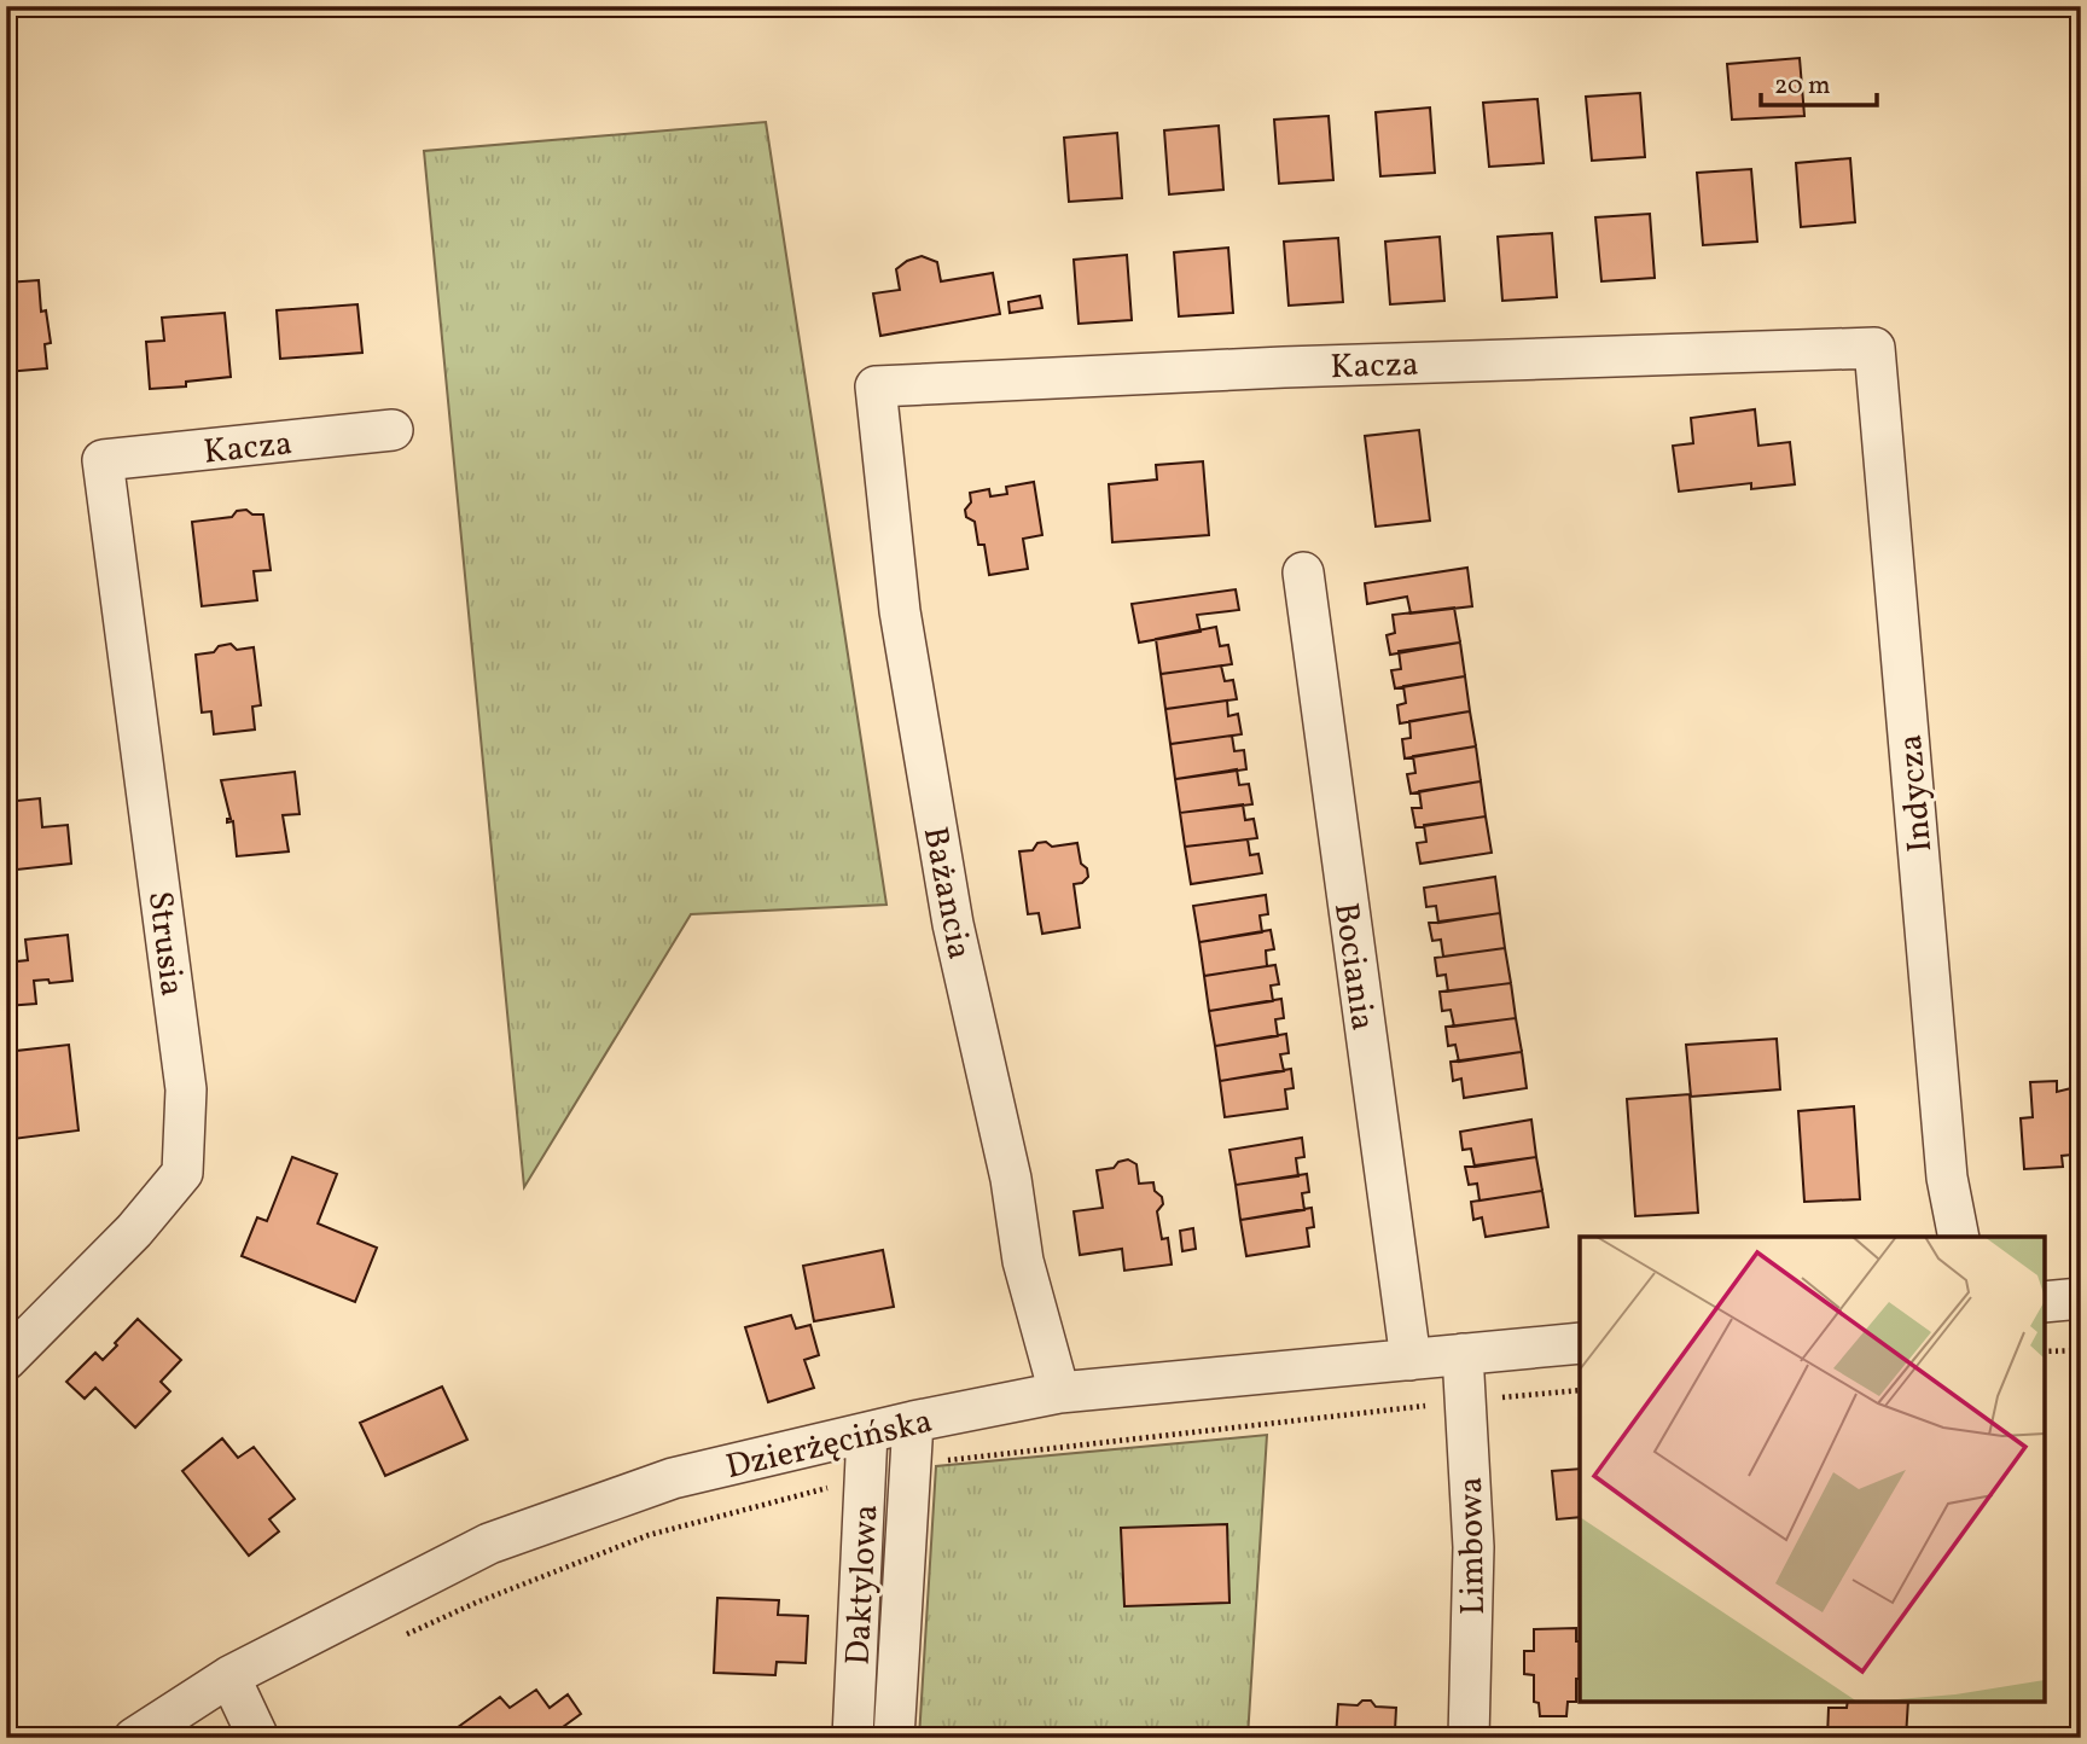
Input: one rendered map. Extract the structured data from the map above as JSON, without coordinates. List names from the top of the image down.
{
  "streets": {
    "street": [
      "Kacza",
      "Indycza",
      "Bażancia",
      "Strusia",
      "Bociania",
      "Dzierżęcińska",
      "Limbowa",
      "Daktylowa"
    ]
  },
  "crossings": [
    ["Kacza", "Indycza"],
    ["Kacza", "Bażancia"],
    ["Kacza", "Strusia"],
    ["Bażancia", "Dzierżęcińska"],
    ["Bociania", "Dzierżęcińska"],
    ["Dzierżęcińska", "Limbowa"],
    ["Dzierżęcińska", "Daktylowa"]
  ],
  "scale_bar": "20 m"
}
